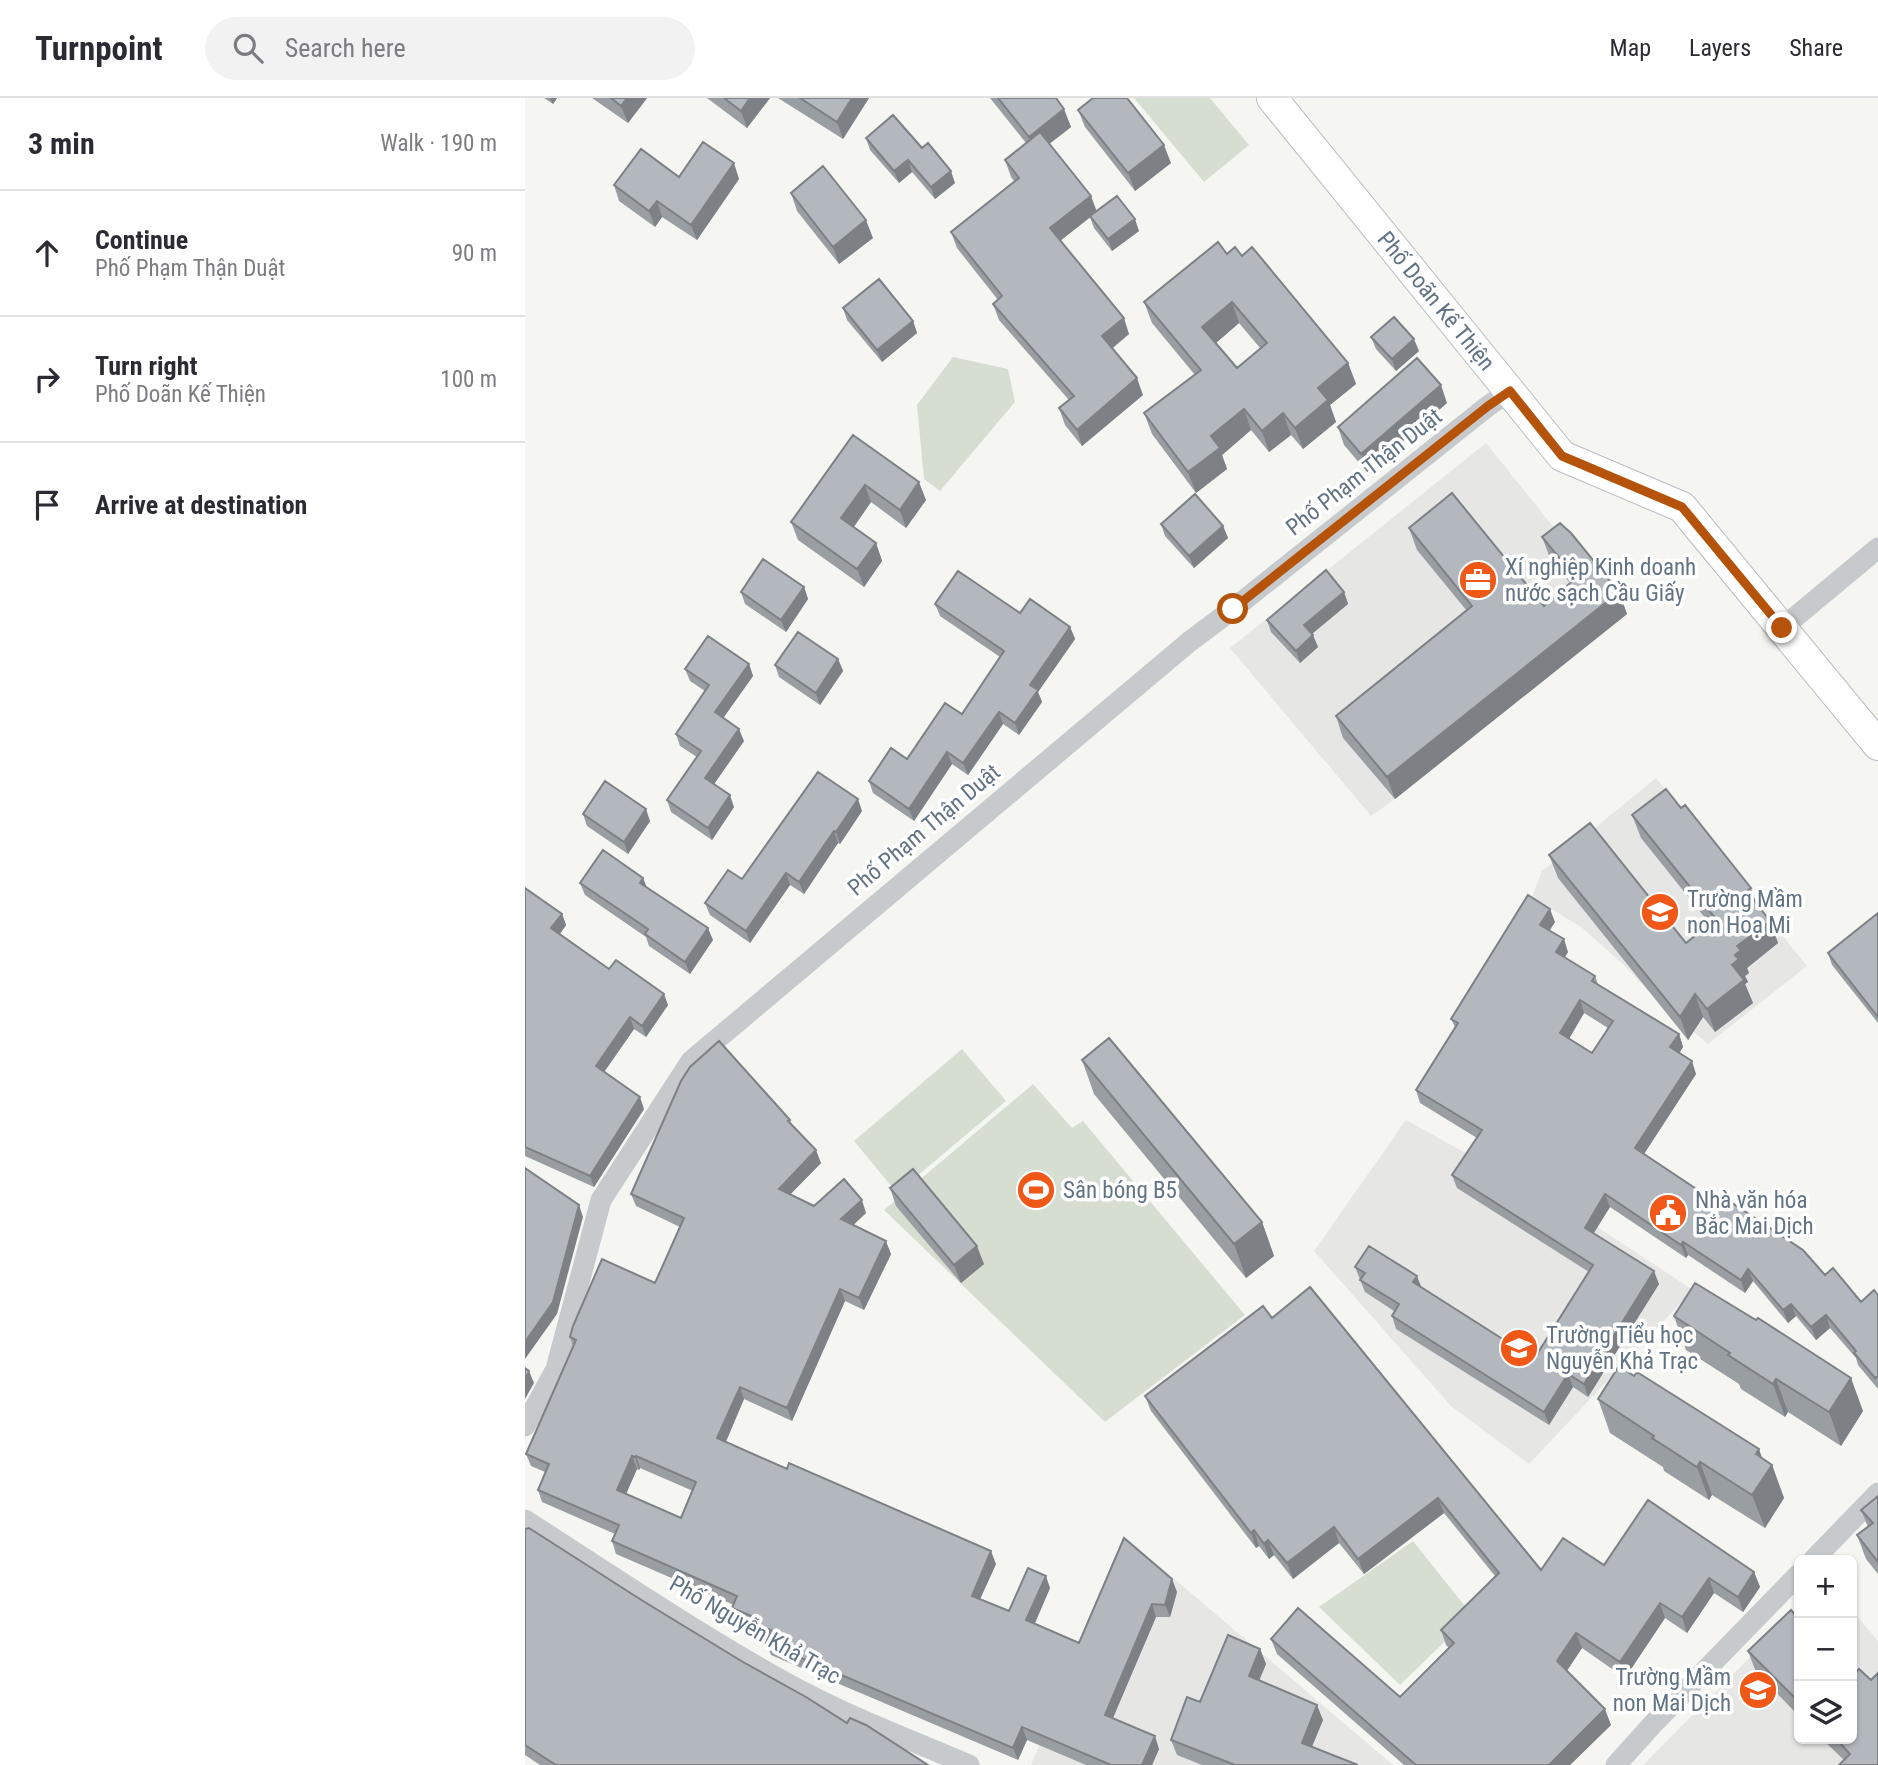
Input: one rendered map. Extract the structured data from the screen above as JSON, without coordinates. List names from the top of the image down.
{
  "streets": {
    "street": ["Phố Doãn Kế Thiện", "Phố Phạm Thận Duật", "Phố Nguyễn Khả Trạc"]
  },
  "crossings": [
    ["Phố Doãn Kế Thiện", "Phố Phạm Thận Duật"]
  ],
  "places": {
    "office": ["Xí nghiệp Kinh doanh nước sạch Cầu Giấy"],
    "school or university": ["Trường Mầm non Hoạ Mi", "Trường Tiểu học Nguyễn Khả Trạc", "Trường Mầm non Mai Dịch"],
    "sports": ["Sân bóng B5"],
    "public building": ["Nhà văn hóa Bắc Mai Dịch"]
  },
  "page": {
    "header": "Turnpoint",
    "search": "Search here",
    "nav": ["Map", "Layers", "Share"],
    "heading": ["3 min", "Walk · 190 m"],
    "list": [
      ["Continue", "Phố Phạm Thận Duật", "90 m"],
      ["Turn right", "Phố Doãn Kế Thiện", "100 m"],
      "Arrive at destination"
    ],
    "map_buttons": ["+", "−"]
  }
}
